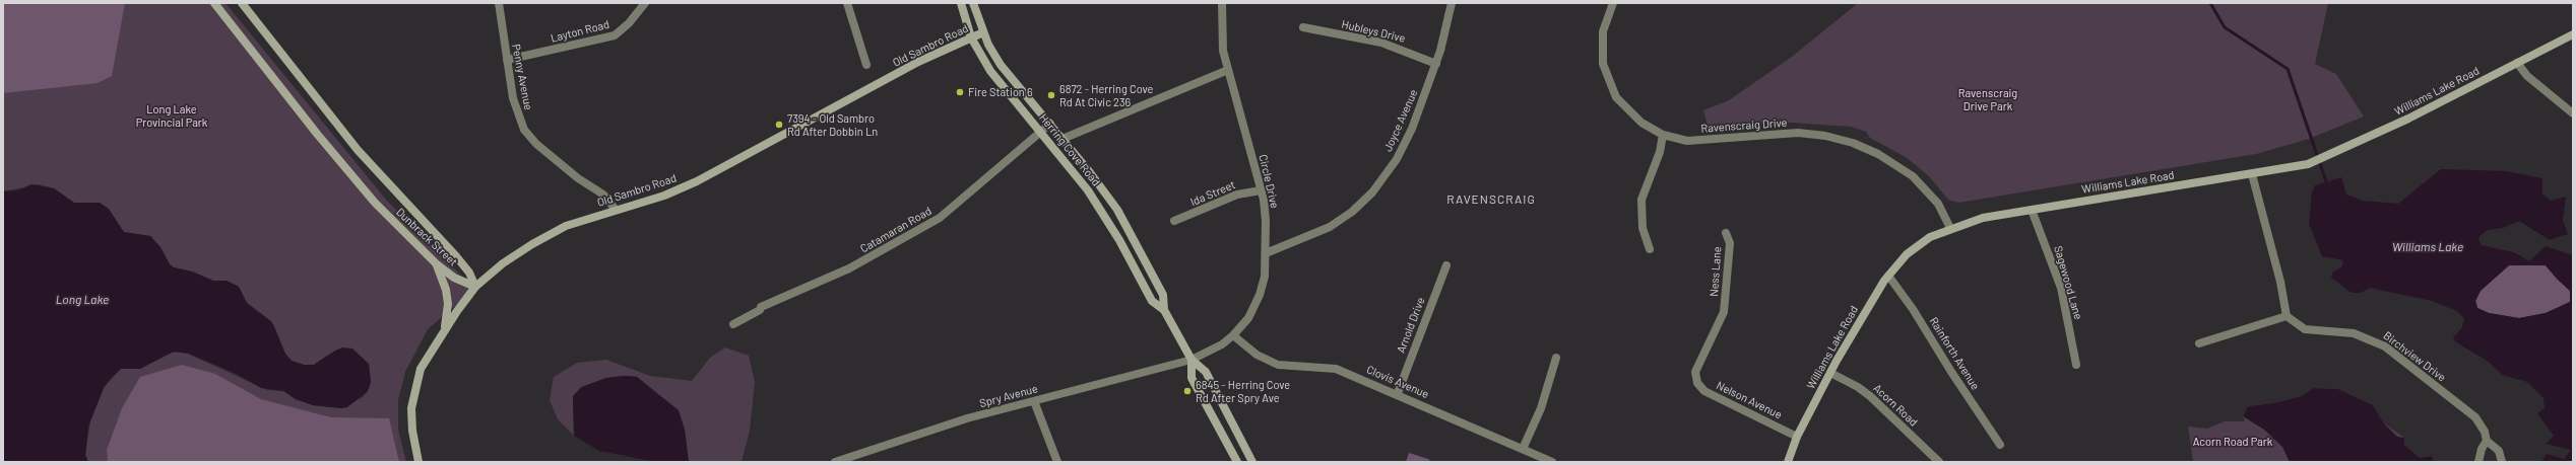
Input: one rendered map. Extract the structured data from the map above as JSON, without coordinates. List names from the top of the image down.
{
  "streets": {
    "main road": [
      "Old Sambro Road",
      "Williams Lake Road",
      "Herring Cove Road",
      "Dunbrack Street"
    ],
    "street": [
      "Layton Road",
      "Hubleys Drive",
      "Penny Avenue",
      "Joyce Avenue",
      "Ravenscraig Drive",
      "Circle Drive",
      "Ida Street",
      "Catamaran Road",
      "Ness Lane",
      "Sagewood Lane",
      "Arnold Drive",
      "Rainforth Avenue",
      "Birchview Drive",
      "Clovis Avenue",
      "Spry Avenue",
      "Nelson Avenue",
      "Acorn Road"
    ]
  },
  "crossings": [
    ["Layton Road", "Penny Avenue"],
    ["Hubleys Drive", "Joyce Avenue"],
    ["Old Sambro Road", "Penny Avenue"],
    ["Old Sambro Road", "Herring Cove Road"],
    ["Old Sambro Road", "Dunbrack Street"],
    ["Williams Lake Road", "Ravenscraig Drive"],
    ["Williams Lake Road", "Sagewood Lane"],
    ["Williams Lake Road", "Rainforth Avenue"],
    ["Williams Lake Road", "Nelson Avenue"],
    ["Williams Lake Road", "Acorn Road"],
    ["Joyce Avenue", "Circle Drive"],
    ["Herring Cove Road", "Circle Drive"],
    ["Herring Cove Road", "Catamaran Road"],
    ["Herring Cove Road", "Spry Avenue"],
    ["Circle Drive", "Ida Street"],
    ["Circle Drive", "Clovis Avenue"],
    ["Circle Drive", "Spry Avenue"],
    ["Ness Lane", "Nelson Avenue"],
    ["Arnold Drive", "Clovis Avenue"]
  ],
  "districts": ["RAVENSCRAIG"],
  "water": ["Williams Lake", "Long Lake"],
  "parks": ["Ravenscraig Drive Park", "Long Lake Provincial Park", "Acorn Road Park"],
  "places": [
    "Fire Station 6",
    "6872 - Herring Cove Rd At Civic 236",
    "7394 - Old Sambro Rd After Dobbin Ln",
    "6845 - Herring Cove Rd After Spry Ave"
  ]
}
